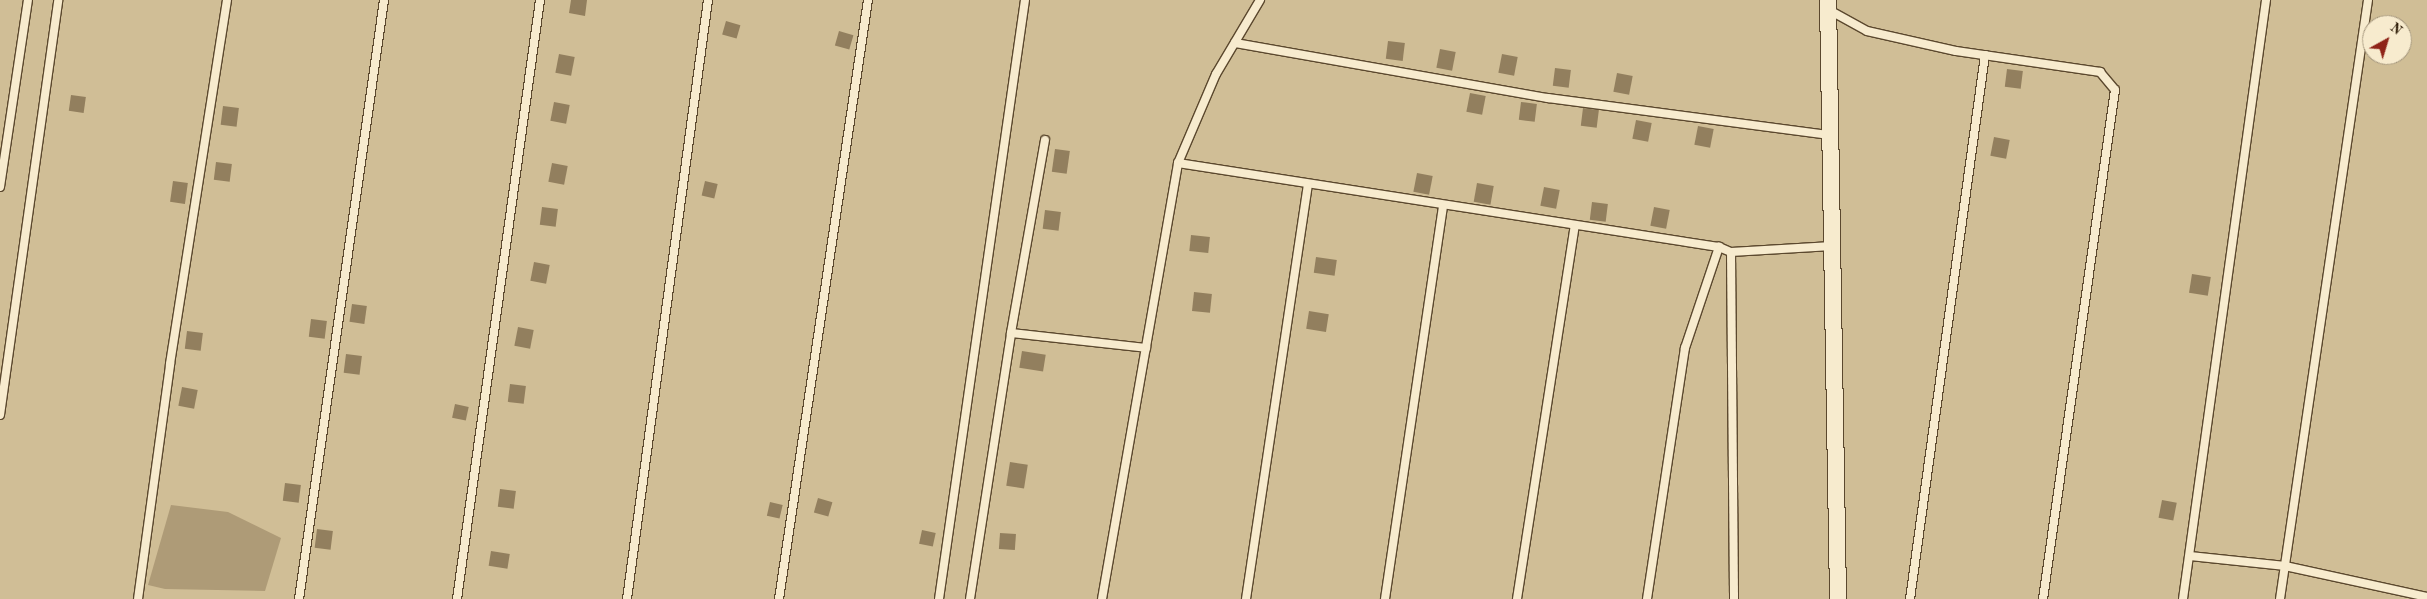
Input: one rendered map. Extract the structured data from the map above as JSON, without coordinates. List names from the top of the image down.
{
  "north": "top right"
}
